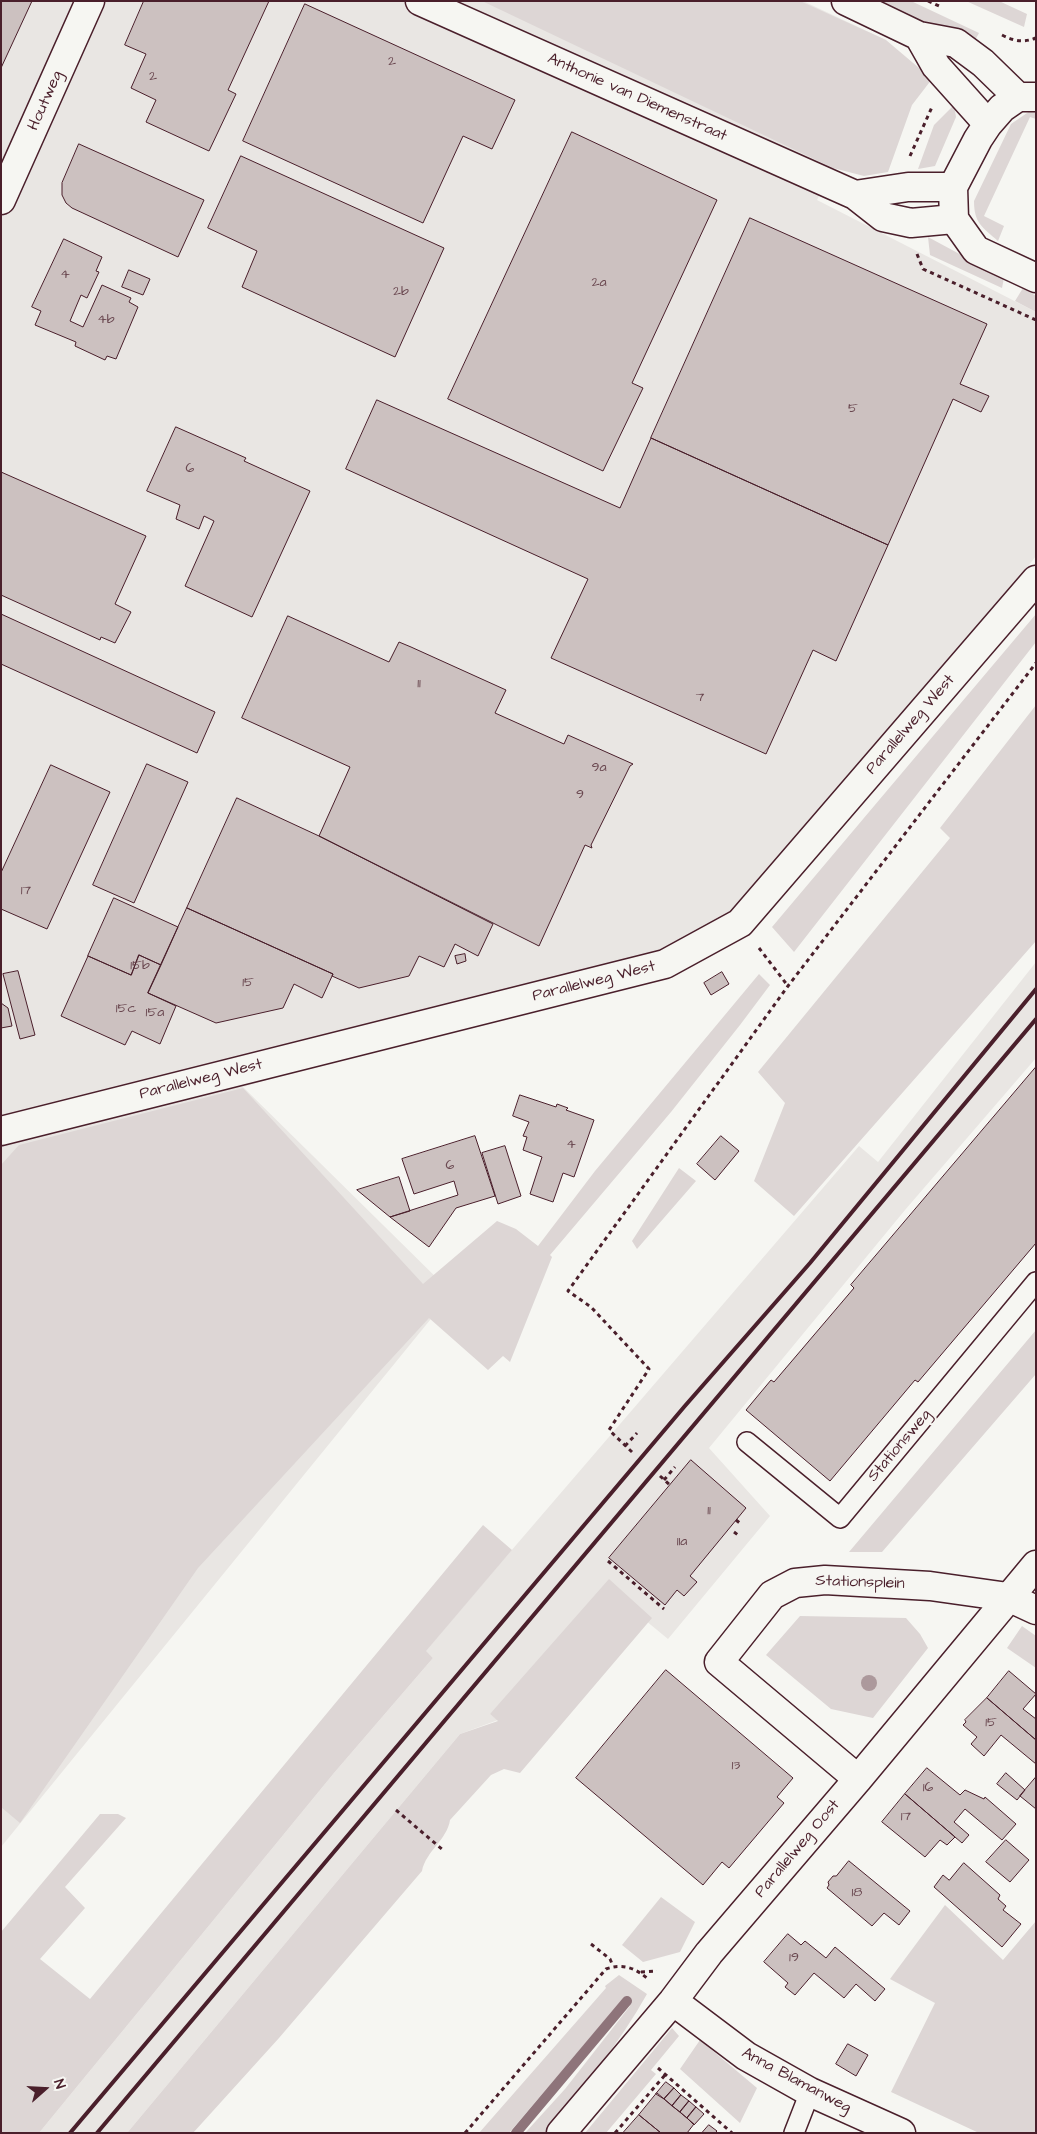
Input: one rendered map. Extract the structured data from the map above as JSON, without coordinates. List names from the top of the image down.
{
  "streets": {
    "street": [
      "Anthonie van Diemenstraat",
      "Houtweg",
      "Parallelweg West",
      "Stationsplein",
      "Parallelweg Oost",
      "Anna Blamanweg"
    ],
    "lane": ["Stationsweg"]
  },
  "crossings": [
    ["Stationsplein", "Parallelweg Oost"],
    ["Parallelweg Oost", "Anna Blamanweg"]
  ],
  "house_numbers": [
    "2",
    "2",
    "4",
    "2a",
    "2b",
    "4b",
    "5",
    "6",
    "11",
    "7",
    "9a",
    "9",
    "17",
    "15b",
    "15",
    "15c",
    "15a",
    "4",
    "6",
    "11",
    "11a",
    "15",
    "13",
    "16",
    "17",
    "18",
    "19"
  ],
  "north": "right"
}
